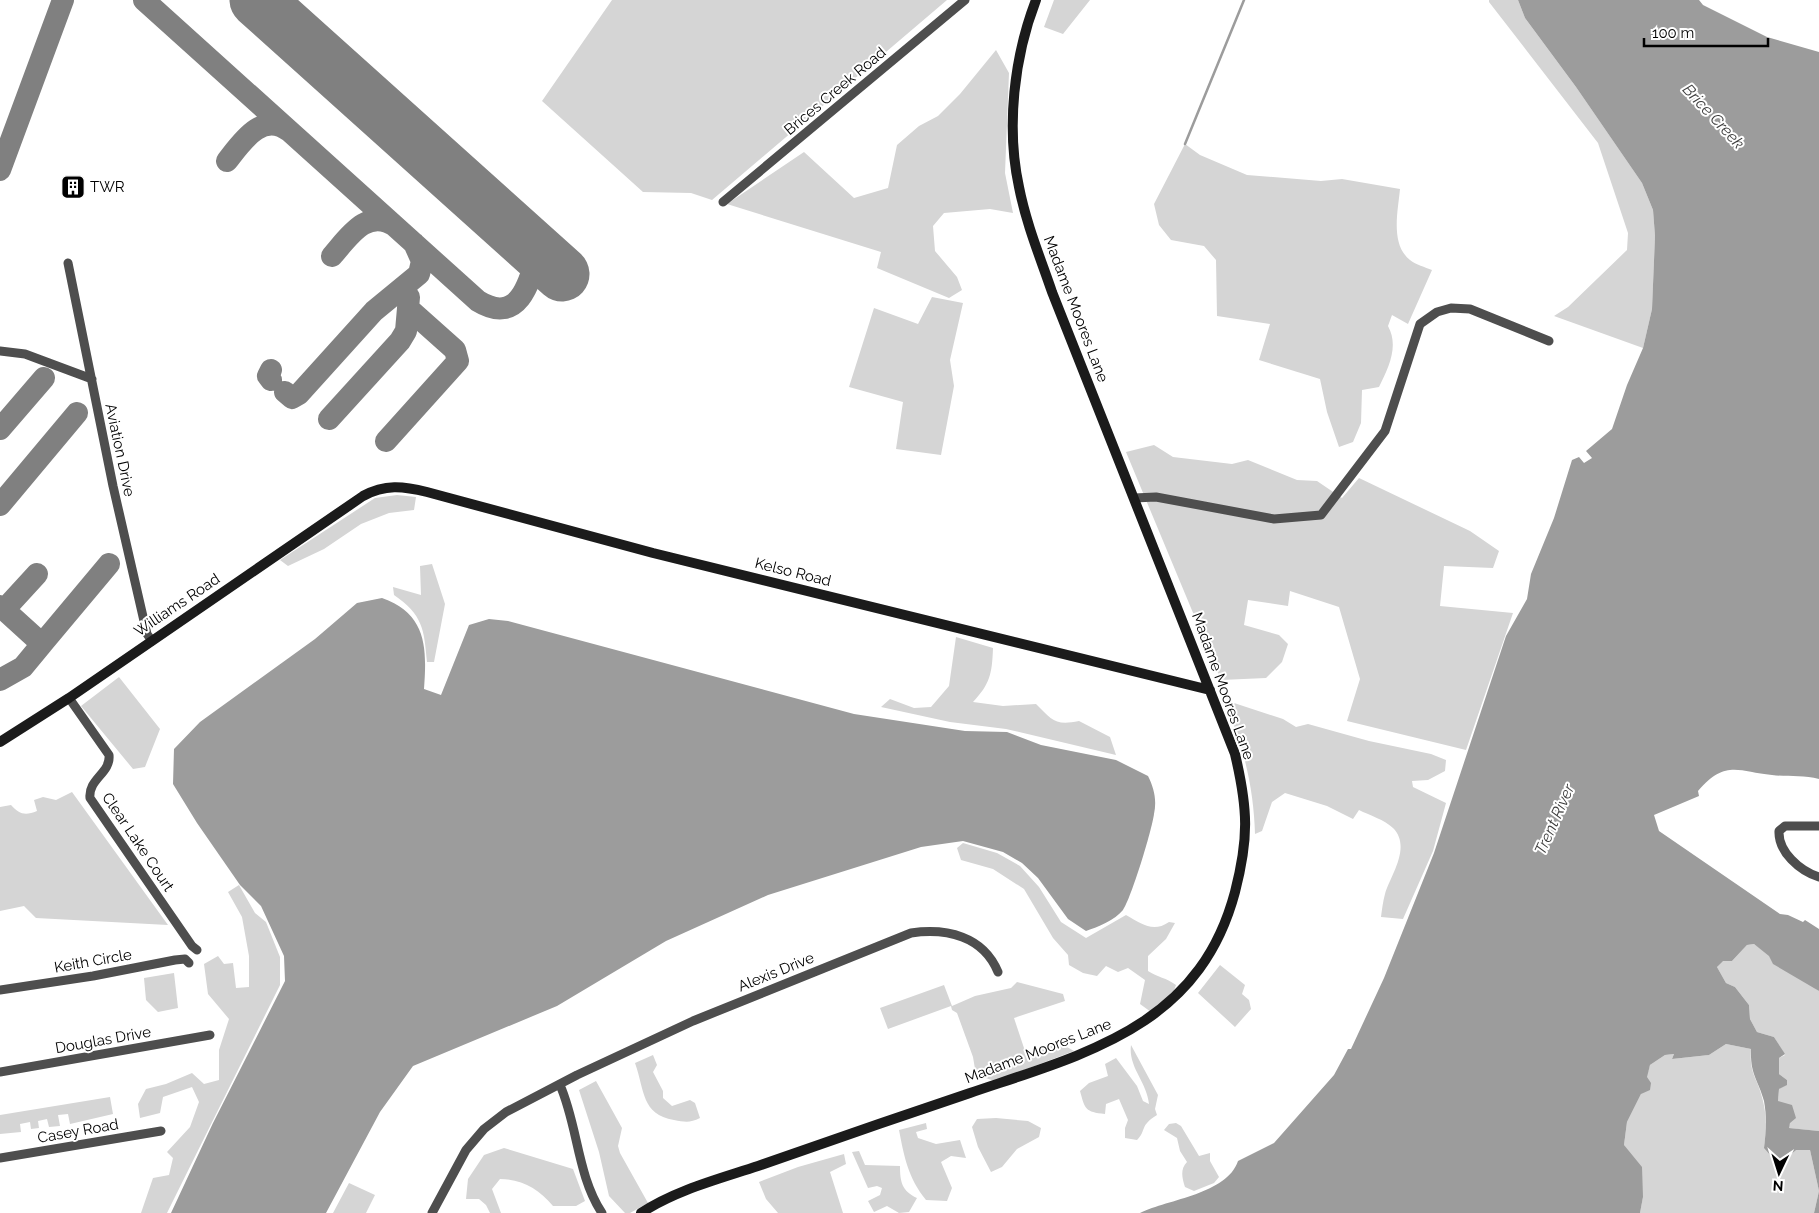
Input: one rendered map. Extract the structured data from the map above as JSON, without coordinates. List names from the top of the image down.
{
  "streets": {
    "street": [
      "Brices Creek Road",
      "Madame Moores Lane",
      "Aviation Drive",
      "Kelso Road",
      "Williams Road",
      "Clear Lake Court",
      "Keith Circle",
      "Alexis Drive",
      "Douglas Drive",
      "Casey Road"
    ]
  },
  "crossings": [
    ["Madame Moores Lane", "Kelso Road"],
    ["Aviation Drive", "Williams Road"],
    ["Kelso Road", "Williams Road"],
    ["Williams Road", "Clear Lake Court"]
  ],
  "water": ["Brice Creek", "Trent River"],
  "places": {
    "building": ["TWR"]
  },
  "scale_bar": "100 m",
  "north": "bottom"
}
